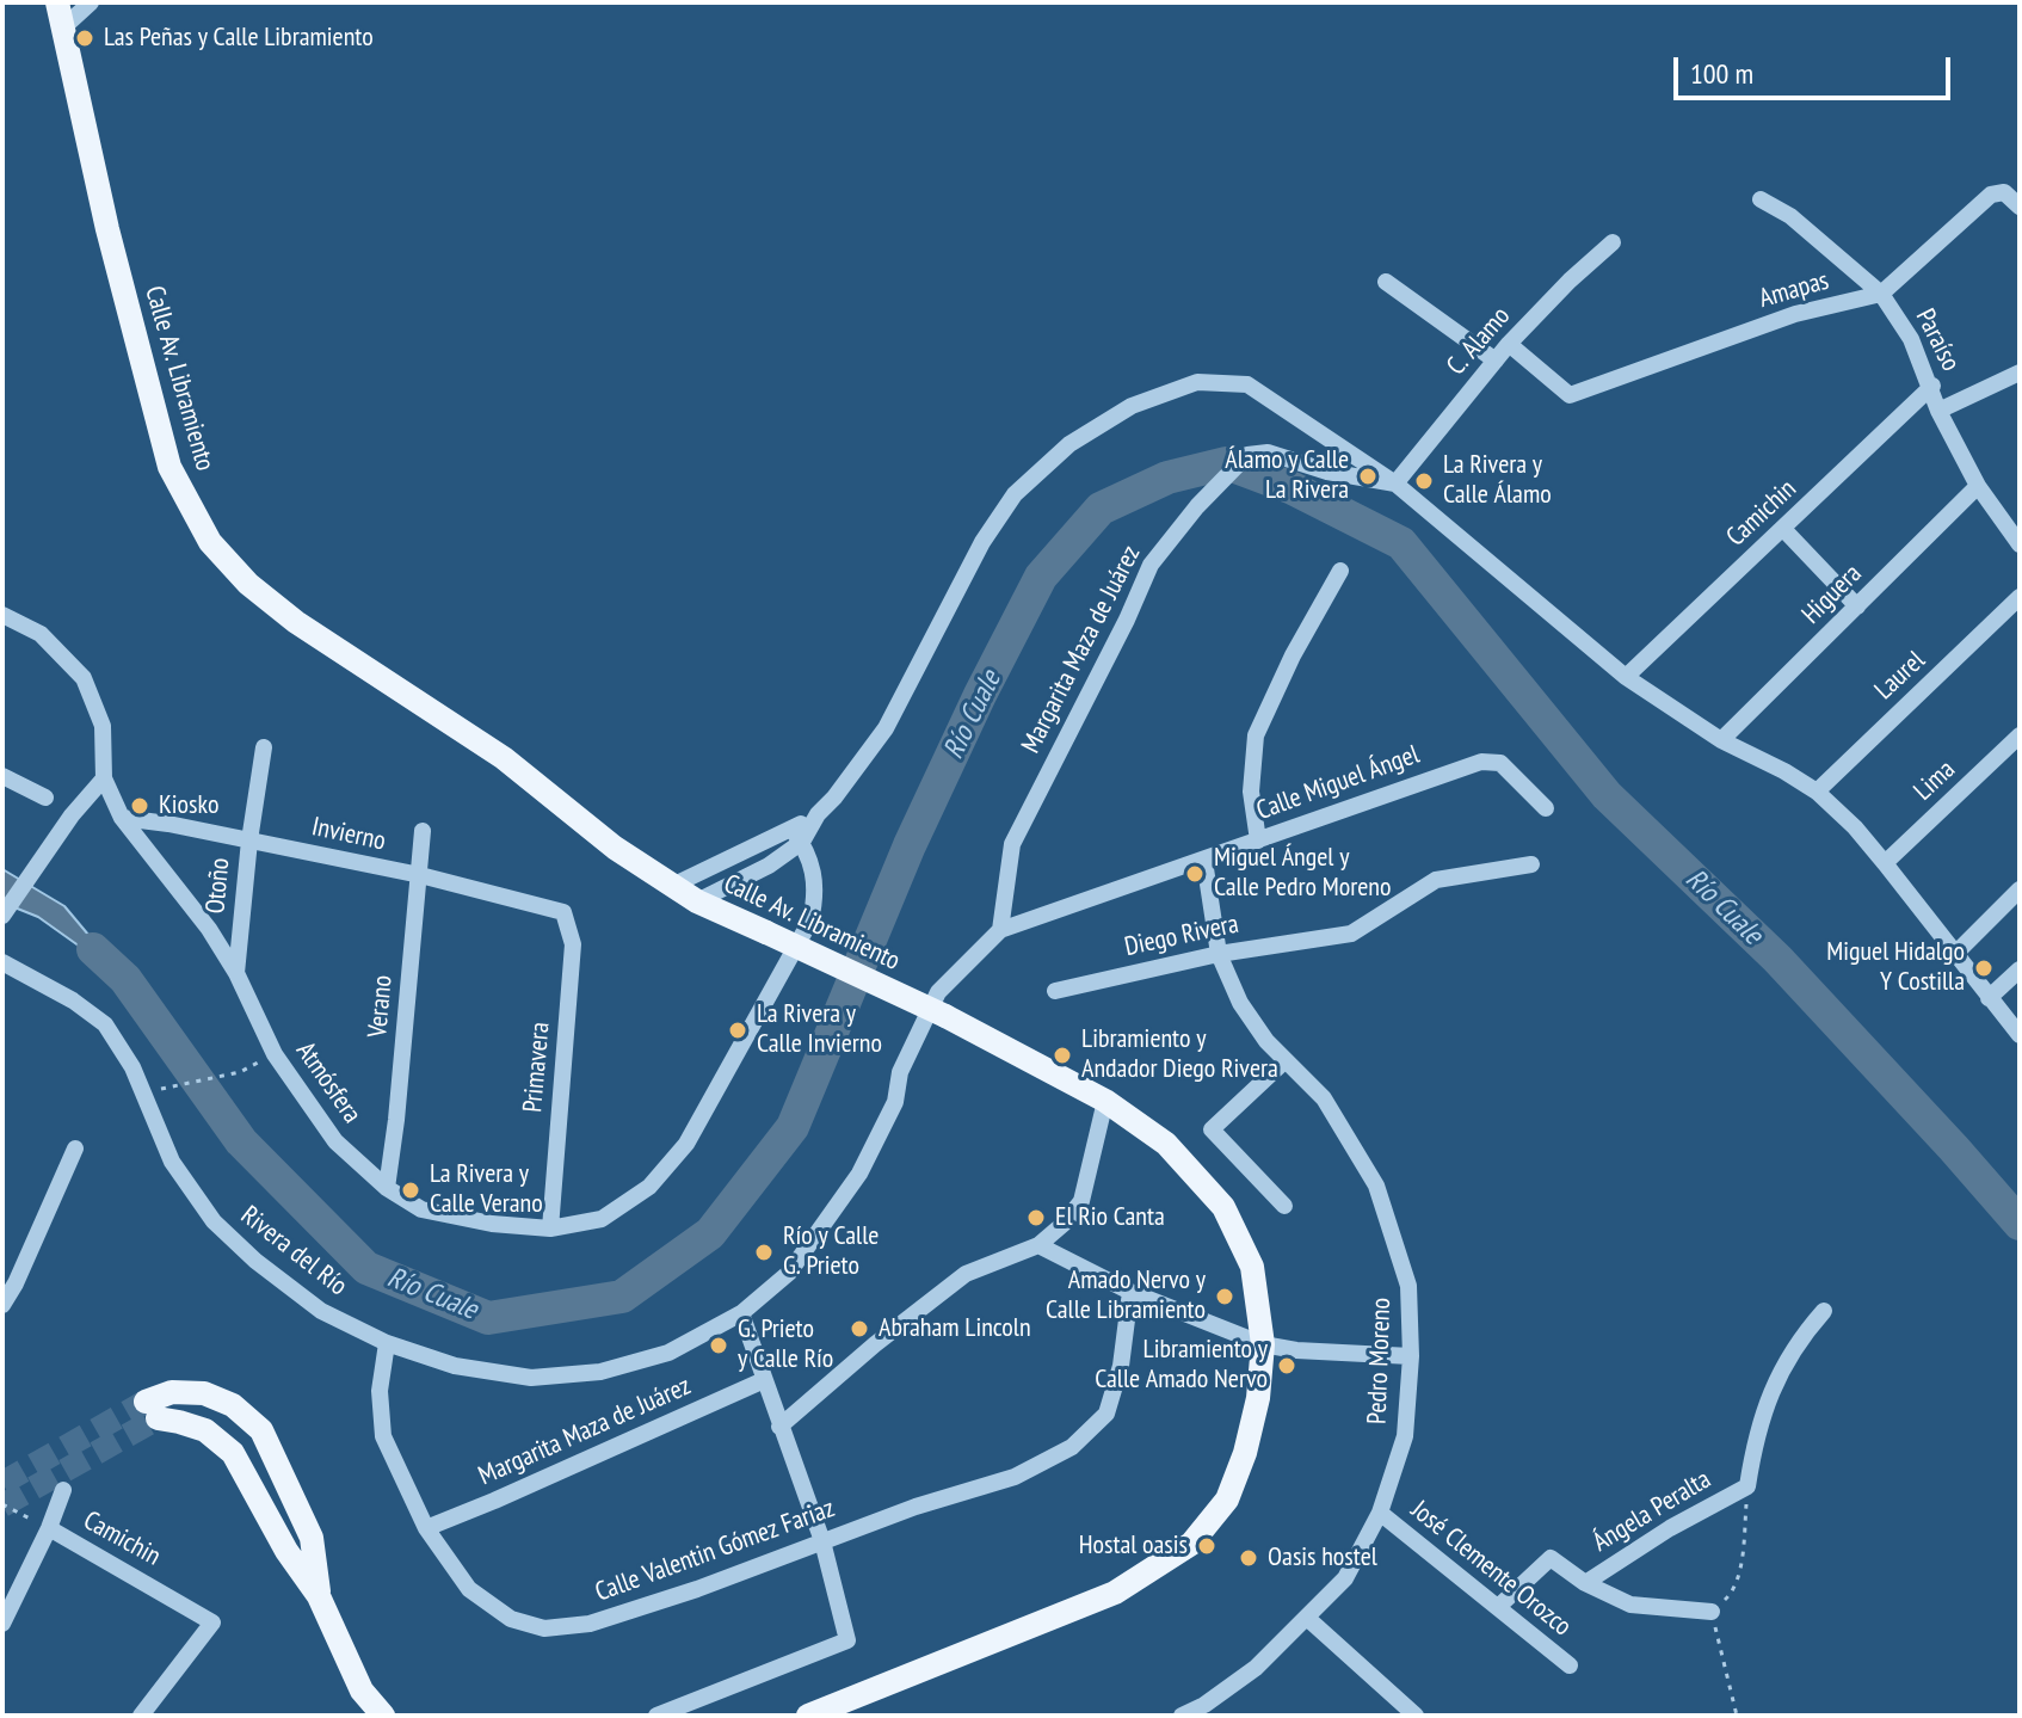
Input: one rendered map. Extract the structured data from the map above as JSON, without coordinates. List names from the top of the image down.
{
  "streets": {
    "main road": ["Calle Av. Libramiento"],
    "street": [
      "Amapas",
      "Paraíso",
      "C. Alamo",
      "Camichin",
      "Higuera",
      "Margarita Maza de Juárez",
      "Laurel",
      "Lima",
      "Calle Miguel Ángel",
      "Invierno",
      "Otoño",
      "Diego Rivera",
      "Verano",
      "Primavera",
      "Atmósfera",
      "Rivera del Río",
      "Pedro Moreno",
      "Ángela Peralta",
      "Calle Valentin Gómez Fariaz",
      "José Clemente Orozco"
    ]
  },
  "crossings": [
    ["Amapas", "Paraíso"],
    ["Amapas", "C. Alamo"],
    ["Paraíso", "Camichin"],
    ["Paraíso", "Higuera"],
    ["C. Alamo", "Margarita Maza de Juárez"],
    ["Margarita Maza de Juárez", "Calle Miguel Ángel"],
    ["Margarita Maza de Juárez", "Calle Valentin Gómez Fariaz"],
    ["Calle Miguel Ángel", "Rivera del Río"],
    ["Calle Miguel Ángel", "Pedro Moreno"],
    ["Invierno", "Otoño"],
    ["Invierno", "Verano"],
    ["Invierno", "Primavera"],
    ["Invierno", "Atmósfera"],
    ["Otoño", "Atmósfera"],
    ["Diego Rivera", "Pedro Moreno"],
    ["Verano", "Atmósfera"],
    ["Primavera", "Atmósfera"],
    ["Rivera del Río", "Calle Valentin Gómez Fariaz"],
    ["Pedro Moreno", "José Clemente Orozco"],
    ["Ángela Peralta", "José Clemente Orozco"]
  ],
  "water": ["Río Cuale"],
  "places": [
    "Las Peñas y Calle Libramiento",
    "Álamo y Calle La Rivera",
    "La Rivera y Calle Álamo",
    "Kiosko",
    "Miguel Ángel y Calle Pedro Moreno",
    "Miguel Hidalgo Y Costilla",
    "La Rivera y Calle Invierno",
    "Libramiento y Andador Diego Rivera",
    "La Rivera y Calle Verano",
    "El Rio Canta",
    "Río y Calle G. Prieto",
    "Amado Nervo y Calle Libramiento",
    "Abraham Lincoln",
    "G. Prieto y Calle Río",
    "Libramiento y Calle Amado Nervo",
    "Hostal oasis",
    "Oasis hostel"
  ],
  "scale_bar": "100 m"
}
